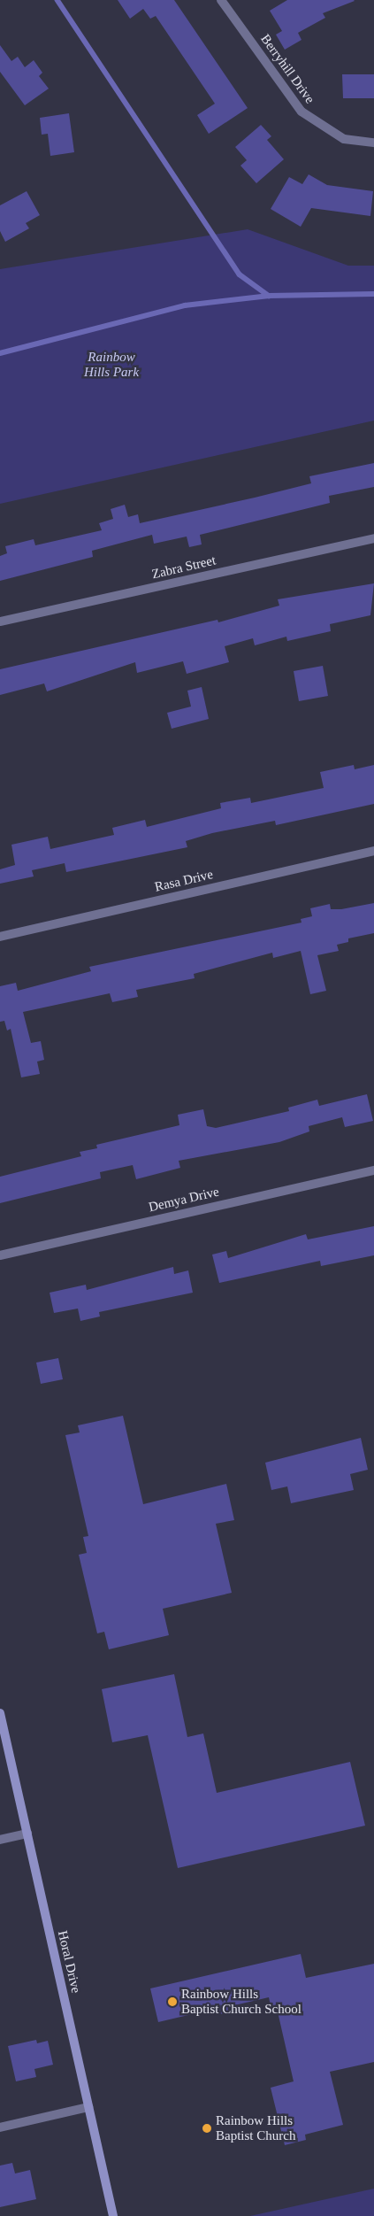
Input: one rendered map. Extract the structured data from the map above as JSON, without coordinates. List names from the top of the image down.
{
  "streets": {
    "street": [
      "Berryhill Drive",
      "Zabra Street",
      "Rasa Drive",
      "Demya Drive",
      "Horal Drive"
    ]
  },
  "parks": ["Rainbow Hills Park"],
  "places": ["Rainbow Hills Baptist Church School", "Rainbow Hills Baptist Church"]
}
